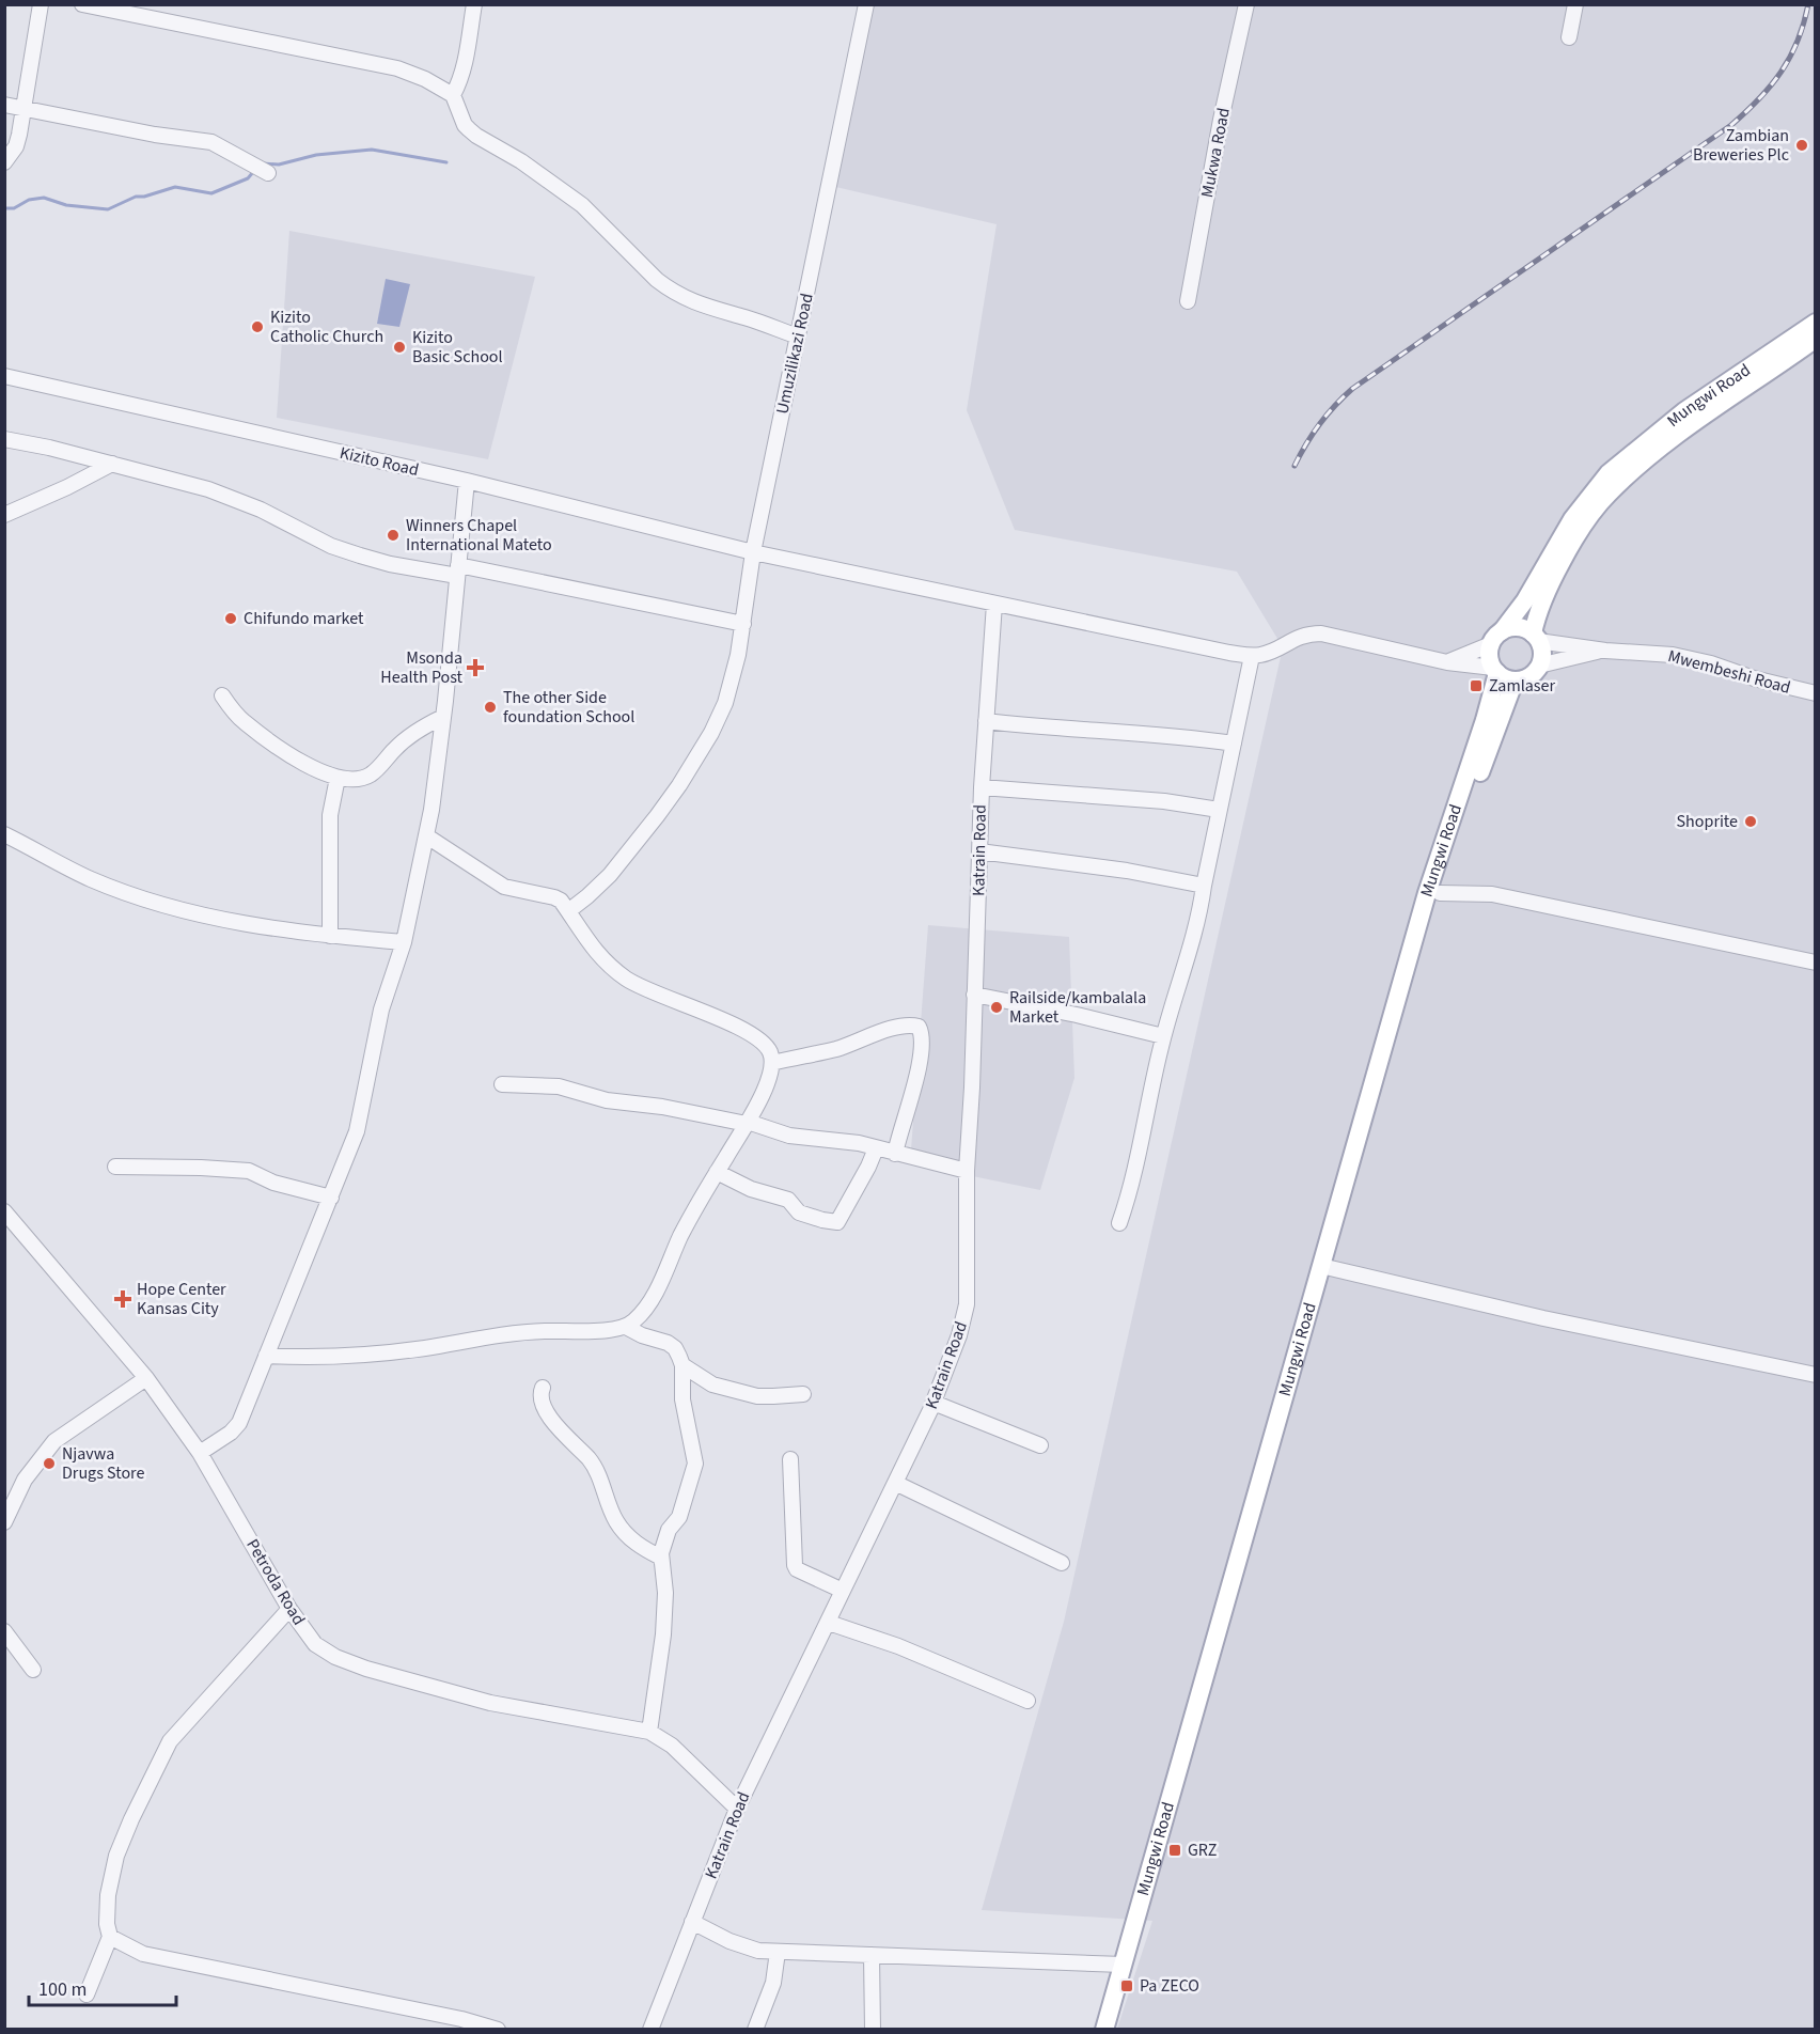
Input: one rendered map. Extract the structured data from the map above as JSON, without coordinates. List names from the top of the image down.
{
  "streets": {
    "main road": ["Mungwi Road"],
    "street": [
      "Mukwa Road",
      "Umuzilikazi Road",
      "Kizito Road",
      "Mwembeshi Road",
      "Katrain Road",
      "Petroda Road"
    ]
  },
  "crossings": [
    ["Umuzilikazi Road", "Kizito Road"],
    ["Kizito Road", "Katrain Road"],
    ["Katrain Road", "Petroda Road"]
  ],
  "places": {
    "other": [
      "Zambian Breweries Plc",
      "Kizito Catholic Church",
      "Kizito Basic School",
      "Winners Chapel International Mateto",
      "Chifundo market",
      "The other Side foundation School",
      "Shoprite",
      "Railside/kambalala Market",
      "Njavwa Drugs Store"
    ],
    "health": ["Msonda Health Post", "Hope Center Kansas City"],
    "transit": ["Zamlaser", "GRZ", "Pa ZECO"]
  },
  "scale_bar": "100 m"
}
